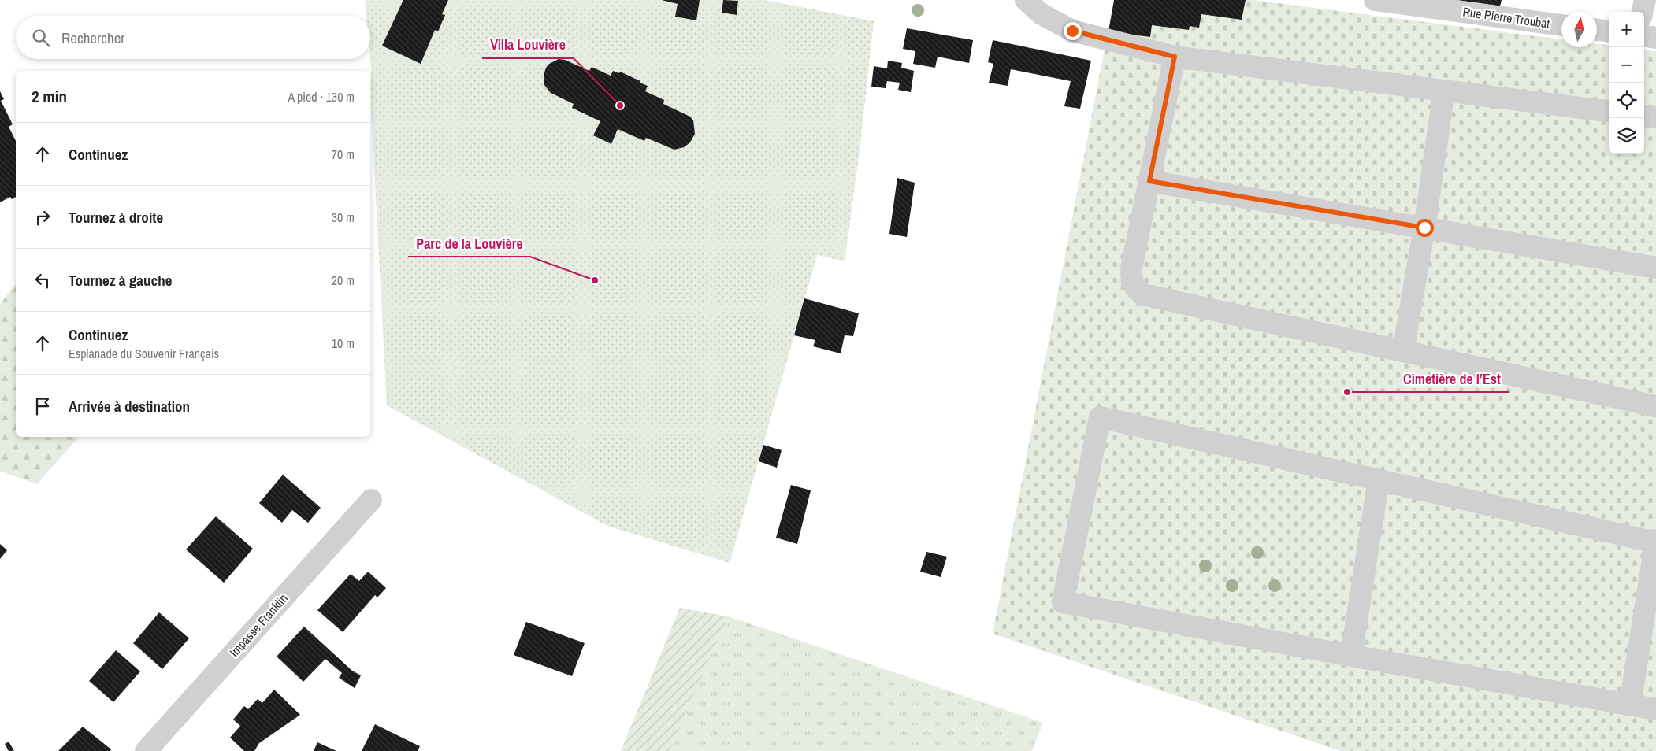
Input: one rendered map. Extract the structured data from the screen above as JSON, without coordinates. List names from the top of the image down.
{
  "streets": {
    "street": ["Rue Pierre Troubat", "Impasse Franklin"]
  },
  "places": ["Villa Louvière", "Parc de la Louvière", "Cimetière de l’Est"],
  "north": "top",
  "page": {
    "map_buttons": ["+", "−"],
    "search": "Rechercher",
    "heading": ["2 min", "À pied · 130 m"],
    "list": [
      ["Continuez", "70 m"],
      ["Tournez à droite", "30 m"],
      ["Tournez à gauche", "20 m"],
      ["Continuez", "Esplanade du Souvenir Français", "10 m"],
      "Arrivée à destination"
    ]
  }
}
